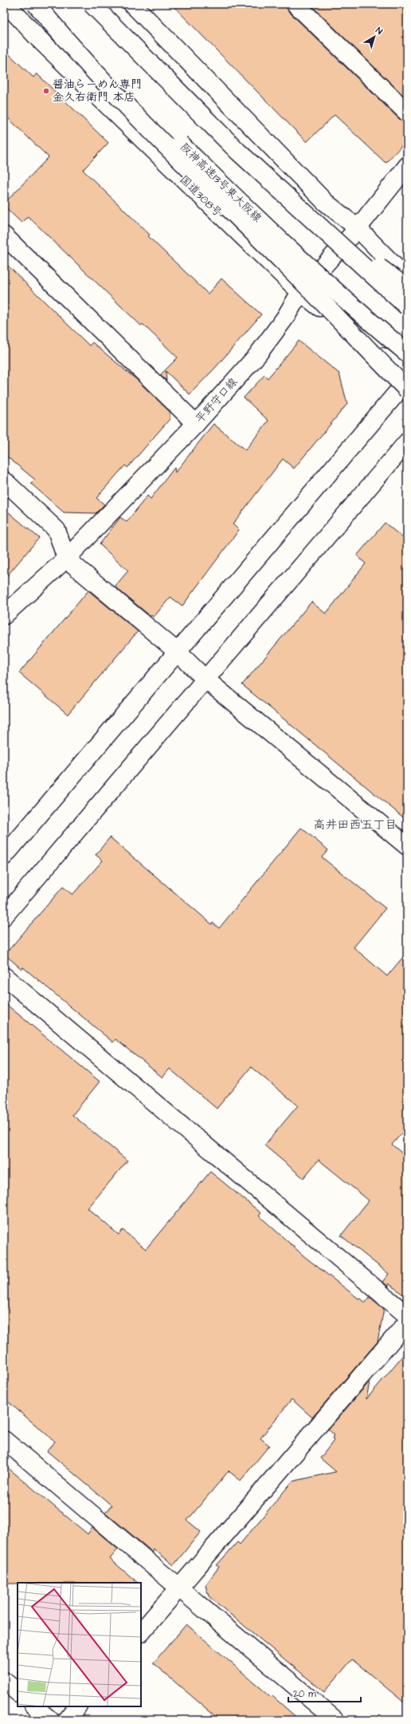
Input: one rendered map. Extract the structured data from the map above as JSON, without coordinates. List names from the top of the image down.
{
  "streets": {
    "main road": ["阪神高速13号東大阪線", "国道308号", "平野守口線"]
  },
  "crossings": [
    ["国道308号", "平野守口線"]
  ],
  "districts": ["高井田西五丁目"],
  "places": ["醤油らーめん専門 金久右衛門 本店"],
  "scale_bar": "20 m",
  "north": "top right"
}
